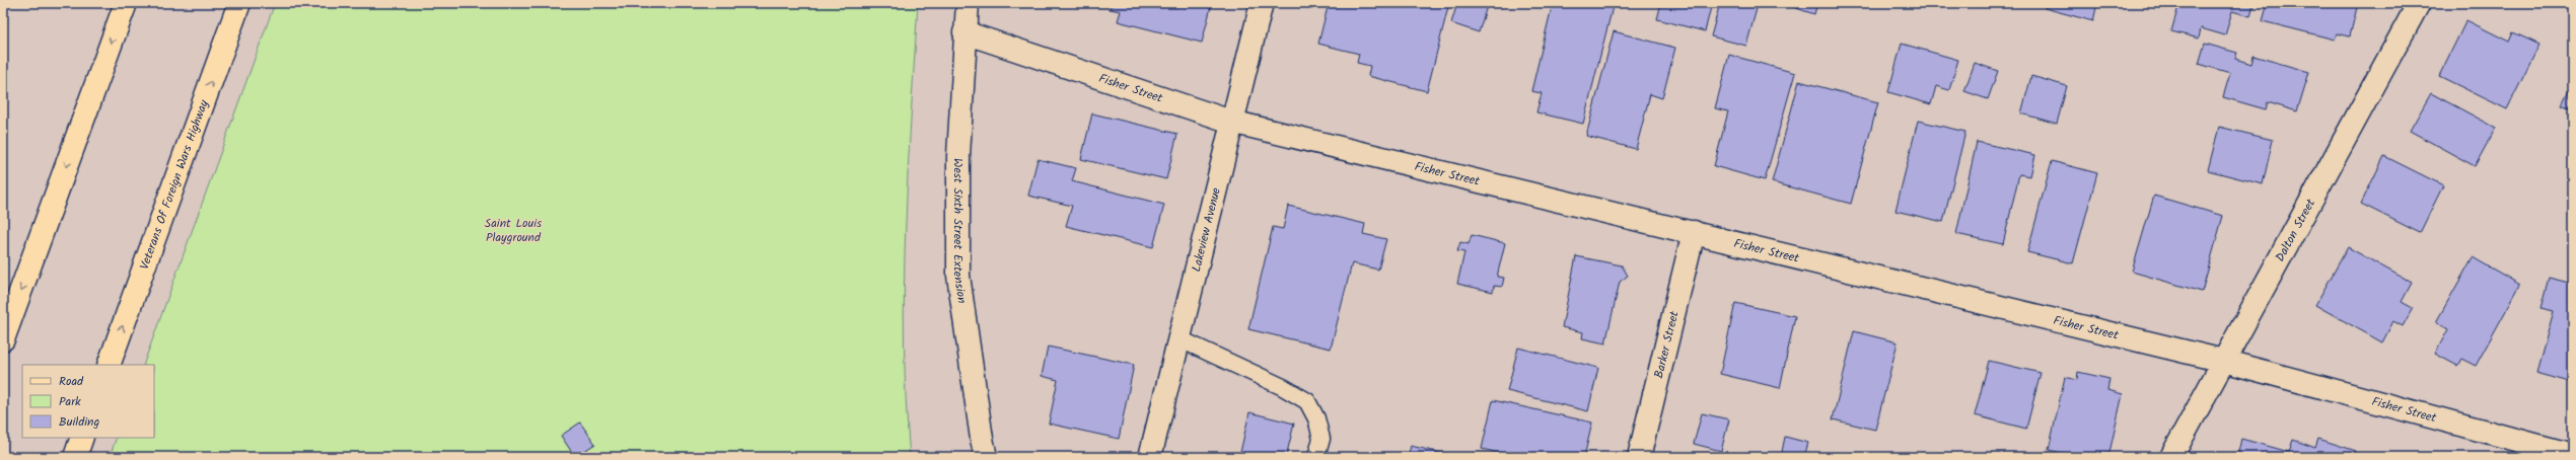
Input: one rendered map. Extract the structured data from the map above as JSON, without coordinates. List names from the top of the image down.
{
  "streets": {
    "main road": ["Veterans Of Foreign Wars Highway"],
    "street": [
      "Fisher Street",
      "Lakeview Avenue",
      "Dalton Street",
      "West Sixth Street Extension",
      "Barker Street"
    ]
  },
  "crossings": [
    ["Fisher Street", "Lakeview Avenue"],
    ["Fisher Street", "Dalton Street"],
    ["Fisher Street", "West Sixth Street Extension"],
    ["Fisher Street", "Barker Street"]
  ],
  "parks": ["Saint Louis Playground"],
  "legend": ["Road", "Park", "Building"]
}
